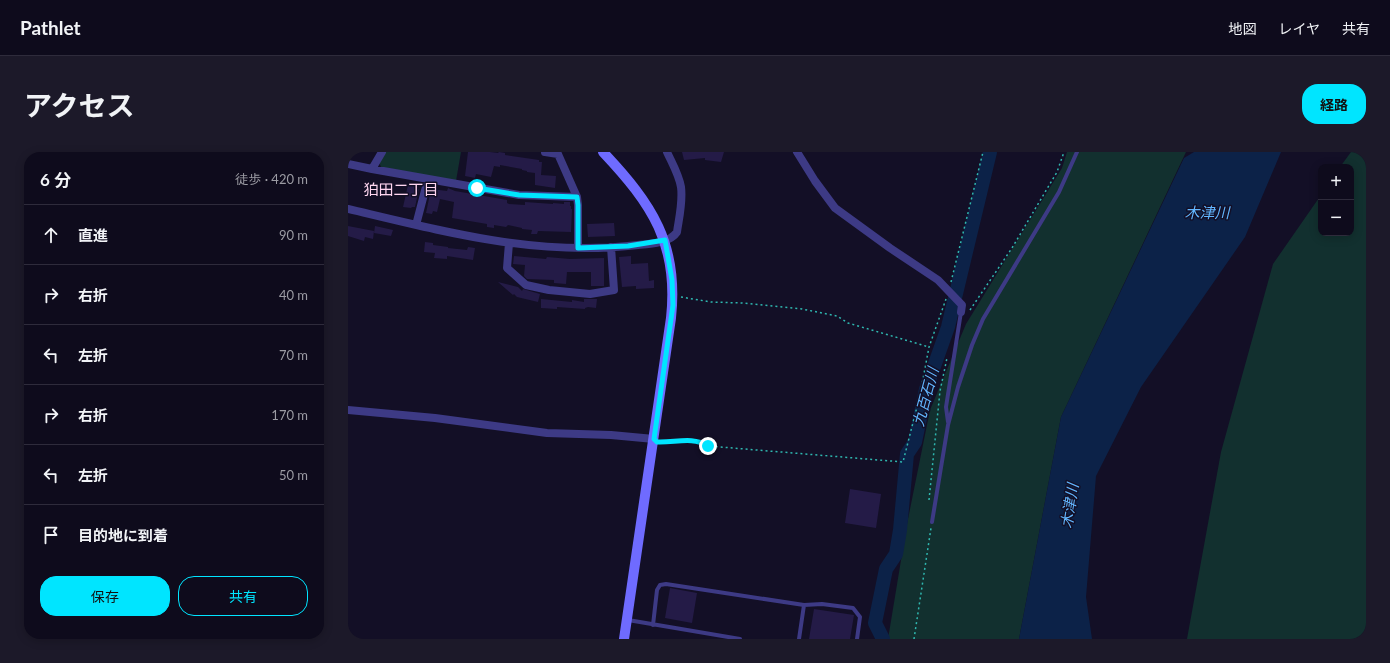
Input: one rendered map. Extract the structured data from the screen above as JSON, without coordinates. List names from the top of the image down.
{
  "districts": ["狛田二丁目"],
  "water": ["木津川", "九百石川"],
  "page": {
    "header": "Pathlet",
    "nav": ["地図", "レイヤ", "共有"],
    "title": "アクセス",
    "buttons": [
      "経路",
      ["保存", "共有"]
    ],
    "heading": ["6 分", "徒歩 · 420 m"],
    "map_buttons": ["+", "−"],
    "list": [
      ["直進", "90 m"],
      ["右折", "40 m"],
      ["左折", "70 m"],
      ["右折", "170 m"],
      ["左折", "50 m"],
      "目的地に到着"
    ]
  }
}
